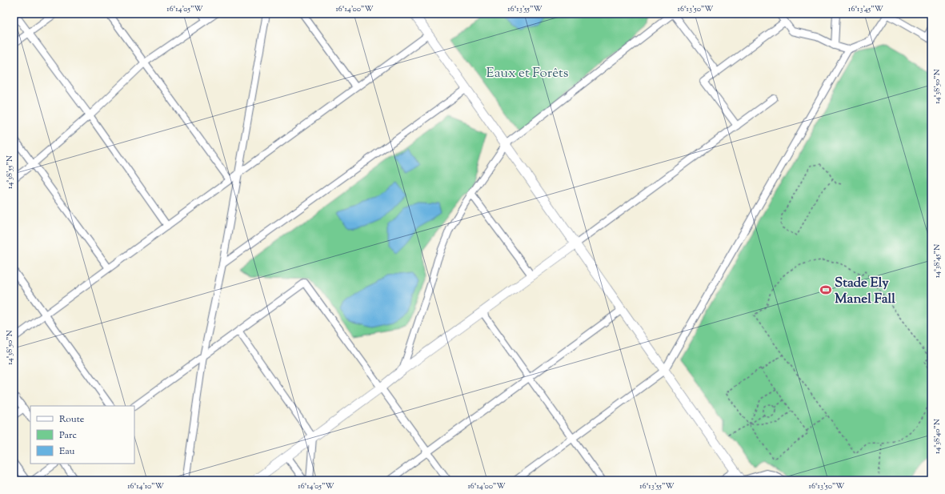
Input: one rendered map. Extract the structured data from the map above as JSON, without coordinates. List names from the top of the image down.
{
  "parks": ["Eaux et Forêts"],
  "places": {
    "sports": ["Stade Ely Manel Fall"]
  },
  "legend": ["Route", "Parc", "Eau"],
  "coordinates": [
    "16°14'05\"W",
    "16°14'00\"W",
    "16°13'55\"W",
    "16°13'50\"W",
    "16°13'45\"W",
    "14°38'50\"N",
    "14°38'55\"N",
    "14°38'45\"N",
    "14°38'40\"N",
    "16°14'10\"W"
  ]
}
